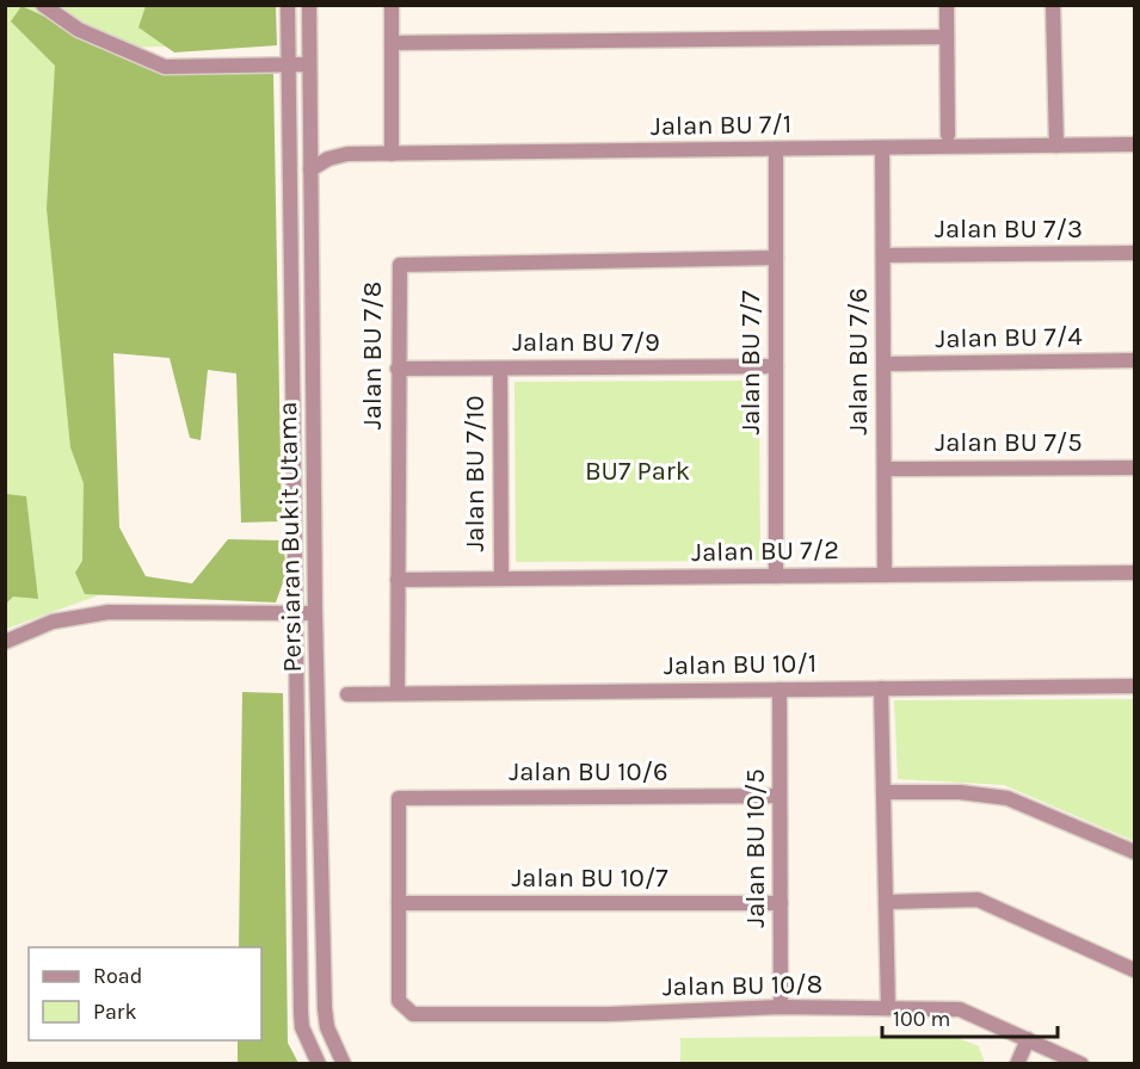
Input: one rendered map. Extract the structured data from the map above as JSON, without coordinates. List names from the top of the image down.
{
  "streets": {
    "street": [
      "Jalan BU 7/1",
      "Jalan BU 7/3",
      "Jalan BU 7/4",
      "Jalan BU 7/9",
      "Jalan BU 7/8",
      "Jalan BU 7/6",
      "Jalan BU 7/7",
      "Jalan BU 7/5",
      "Jalan BU 7/10",
      "Persiaran Bukit Utama",
      "Jalan BU 7/2",
      "Jalan BU 10/1",
      "Jalan BU 10/6",
      "Jalan BU 10/5",
      "Jalan BU 10/7",
      "Jalan BU 10/8"
    ]
  },
  "crossings": [
    ["Jalan BU 7/1", "Jalan BU 7/6"],
    ["Jalan BU 7/1", "Jalan BU 7/7"],
    ["Jalan BU 7/1", "Persiaran Bukit Utama"],
    ["Jalan BU 7/3", "Jalan BU 7/6"],
    ["Jalan BU 7/4", "Jalan BU 7/6"],
    ["Jalan BU 7/9", "Jalan BU 7/8"],
    ["Jalan BU 7/9", "Jalan BU 7/7"],
    ["Jalan BU 7/9", "Jalan BU 7/10"],
    ["Jalan BU 7/8", "Jalan BU 7/7"],
    ["Jalan BU 7/8", "Jalan BU 7/2"],
    ["Jalan BU 7/8", "Jalan BU 10/1"],
    ["Jalan BU 7/6", "Jalan BU 7/5"],
    ["Jalan BU 7/6", "Jalan BU 7/2"],
    ["Jalan BU 7/7", "Jalan BU 7/2"],
    ["Jalan BU 7/10", "Jalan BU 7/2"],
    ["Jalan BU 10/1", "Jalan BU 10/5"],
    ["Jalan BU 10/6", "Jalan BU 10/5"],
    ["Jalan BU 10/6", "Jalan BU 10/7"],
    ["Jalan BU 10/6", "Jalan BU 10/8"],
    ["Jalan BU 10/5", "Jalan BU 10/7"],
    ["Jalan BU 10/5", "Jalan BU 10/8"],
    ["Jalan BU 10/7", "Jalan BU 10/8"]
  ],
  "parks": ["BU7 Park"],
  "legend": ["Road", "Park"],
  "scale_bar": "100 m"
}
